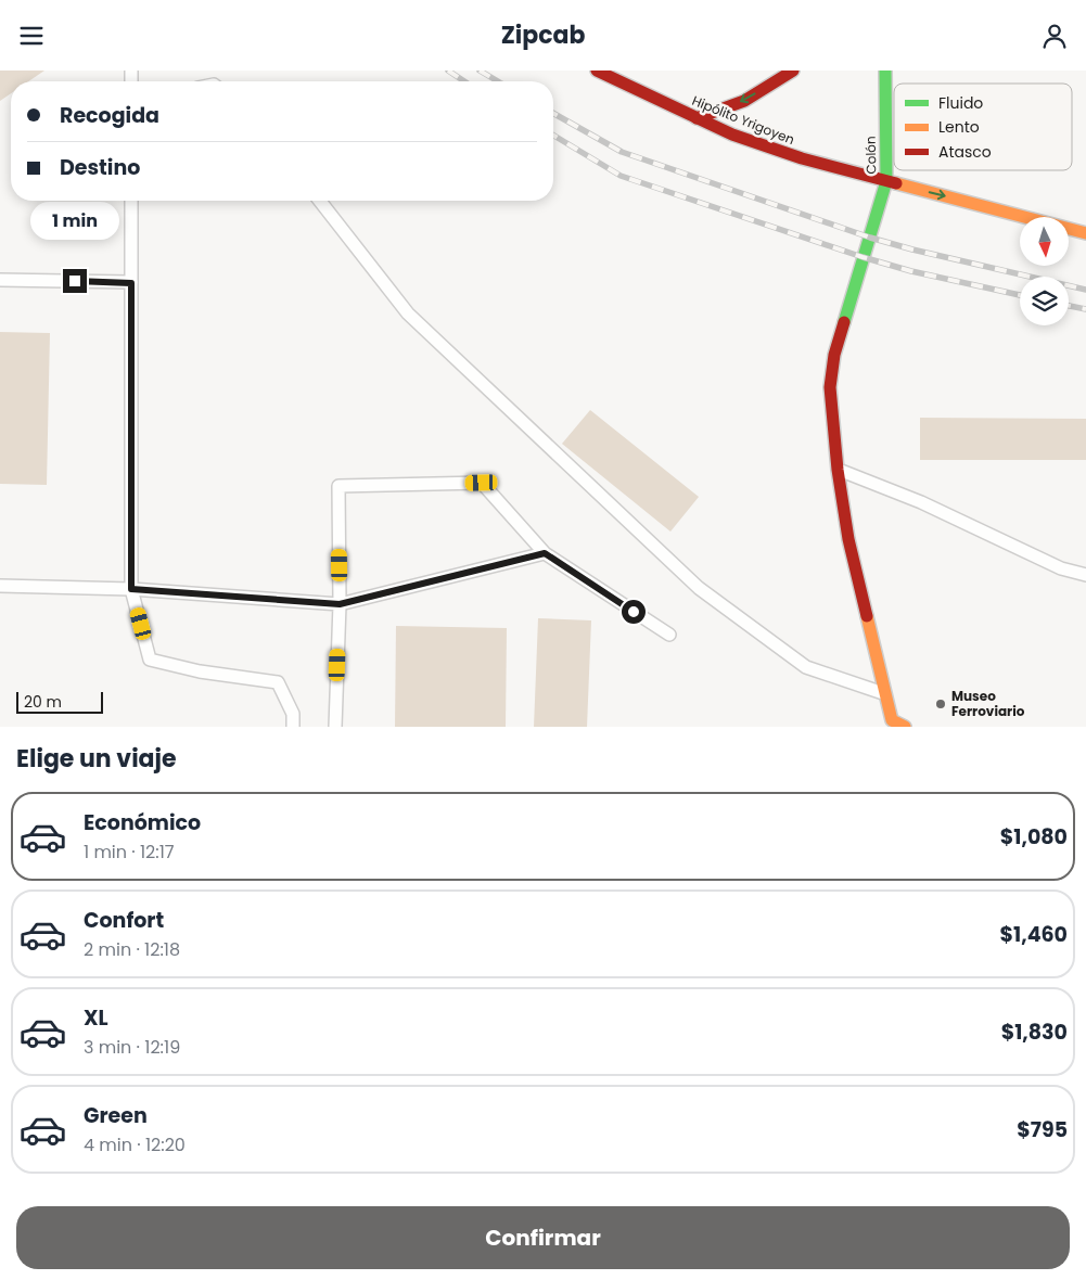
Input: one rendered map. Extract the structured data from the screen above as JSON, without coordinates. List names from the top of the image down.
{
  "streets": {
    "street": ["Hipólito Yrigoyen", "Colón"]
  },
  "crossings": [
    ["Hipólito Yrigoyen", "Colón"]
  ],
  "one_way": ["Hipólito Yrigoyen"],
  "places": ["Museo Ferroviario"],
  "legend": ["Fluido", "Lento", "Atasco"],
  "scale_bar": "20 m",
  "north": "bottom",
  "page": {
    "header": "Zipcab",
    "banner": ["Recogida", "Destino"],
    "bubble": "1 min",
    "scale": "20 m",
    "heading": "Elige un viaje",
    "list": [
      {
        "name": "Económico",
        "note": "1 min · 12:17",
        "value": "$1,080"
      },
      {
        "name": "Confort",
        "note": "2 min · 12:18",
        "value": "$1,460"
      },
      {
        "name": "XL",
        "note": "3 min · 12:19",
        "value": "$1,830"
      },
      {
        "name": "Green",
        "note": "4 min · 12:20",
        "value": "$795"
      }
    ],
    "buttons": "Confirmar"
  }
}
